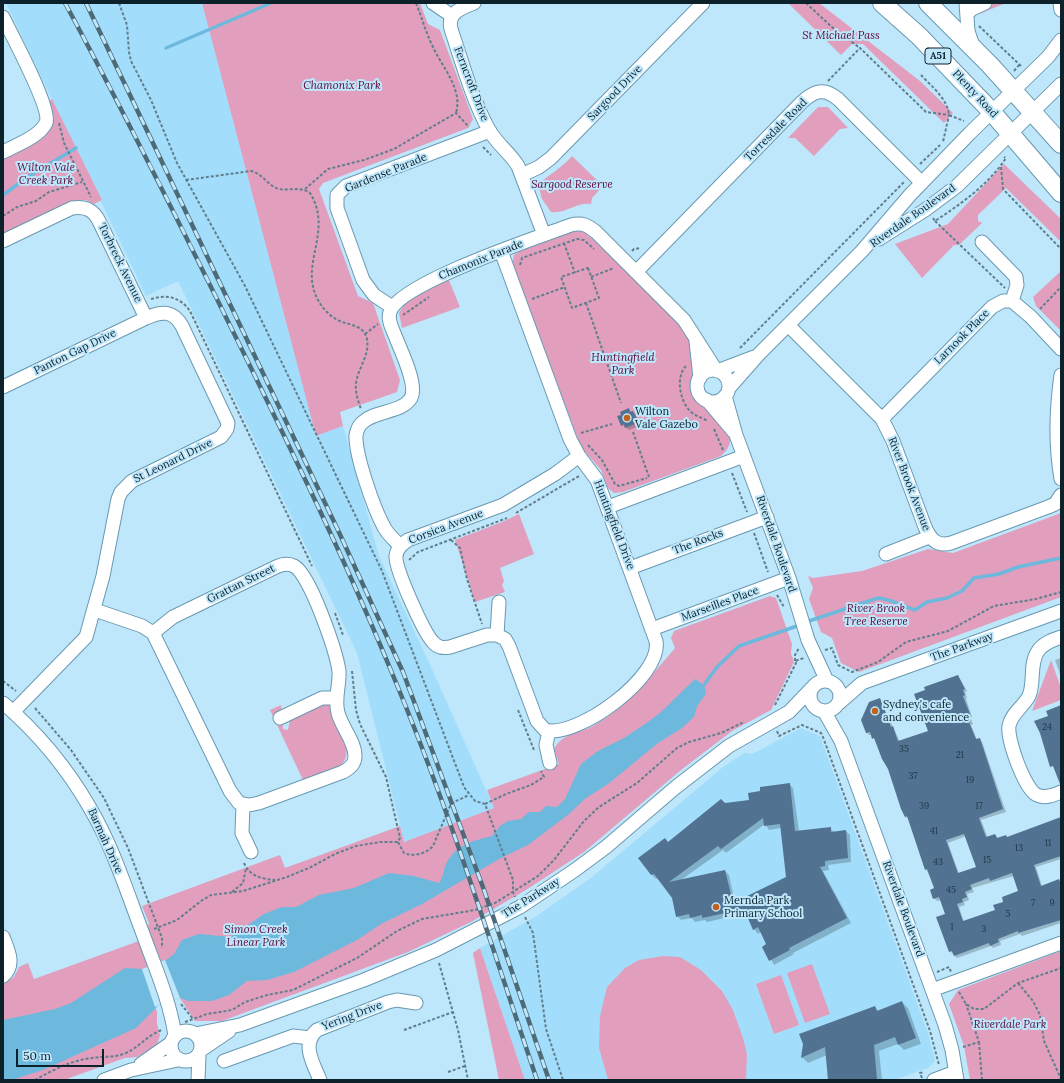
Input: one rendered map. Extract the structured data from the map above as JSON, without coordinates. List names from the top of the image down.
{
  "streets": {
    "highway": ["A51", "Plenty Road"],
    "street": [
      "Ferncroft Drive",
      "Sargood Drive",
      "Torresdale Road",
      "Gardense Parade",
      "Riverdale Boulevard",
      "Chamonix Parade",
      "Torbreck Avenue",
      "Larnook Place",
      "Panton Gap Drive",
      "St Leonard Drive",
      "River Brook Avenue",
      "Huntingfield Drive",
      "Corsica Avenue",
      "The Rocks",
      "Grattan Street",
      "Marseilles Place",
      "The Parkway",
      "Barmah Drive",
      "Yering Drive"
    ]
  },
  "crossings": [
    ["A51", "Riverdale Boulevard"],
    ["Ferncroft Drive", "Sargood Drive"],
    ["Ferncroft Drive", "Gardense Parade"],
    ["Ferncroft Drive", "Chamonix Parade"],
    ["Plenty Road", "Riverdale Boulevard"],
    ["Torresdale Road", "Chamonix Parade"],
    ["Gardense Parade", "Chamonix Parade"],
    ["Riverdale Boulevard", "Chamonix Parade"],
    ["Riverdale Boulevard", "River Brook Avenue"],
    ["Riverdale Boulevard", "The Rocks"],
    ["Riverdale Boulevard", "Marseilles Place"],
    ["Riverdale Boulevard", "The Parkway"],
    ["Chamonix Parade", "Huntingfield Drive"],
    ["Torbreck Avenue", "Panton Gap Drive"],
    ["Torbreck Avenue", "St Leonard Drive"],
    ["Larnook Place", "River Brook Avenue"],
    ["Panton Gap Drive", "St Leonard Drive"],
    ["St Leonard Drive", "Barmah Drive"],
    ["Huntingfield Drive", "Corsica Avenue"],
    ["Huntingfield Drive", "The Rocks"],
    ["Huntingfield Drive", "Marseilles Place"],
    ["The Parkway", "Barmah Drive"]
  ],
  "parks": [
    "St Michael Pass",
    "Chamonix Park",
    "Wilton Vale Creek Park",
    "Sargood Reserve",
    "Huntingfield Park",
    "River Brook Tree Reserve",
    "Simon Creek Linear Park",
    "Riverdale Park"
  ],
  "places": ["Wilton Vale Gazebo", "Sydney's cafe and convenience", "Mernda Park Primary School"],
  "house_numbers": [
    "24",
    "35",
    "21",
    "37",
    "19",
    "39",
    "17",
    "41",
    "11",
    "13",
    "15",
    "43",
    "45",
    "7",
    "9",
    "5",
    "1",
    "3"
  ],
  "scale_bar": "50 m"
}
